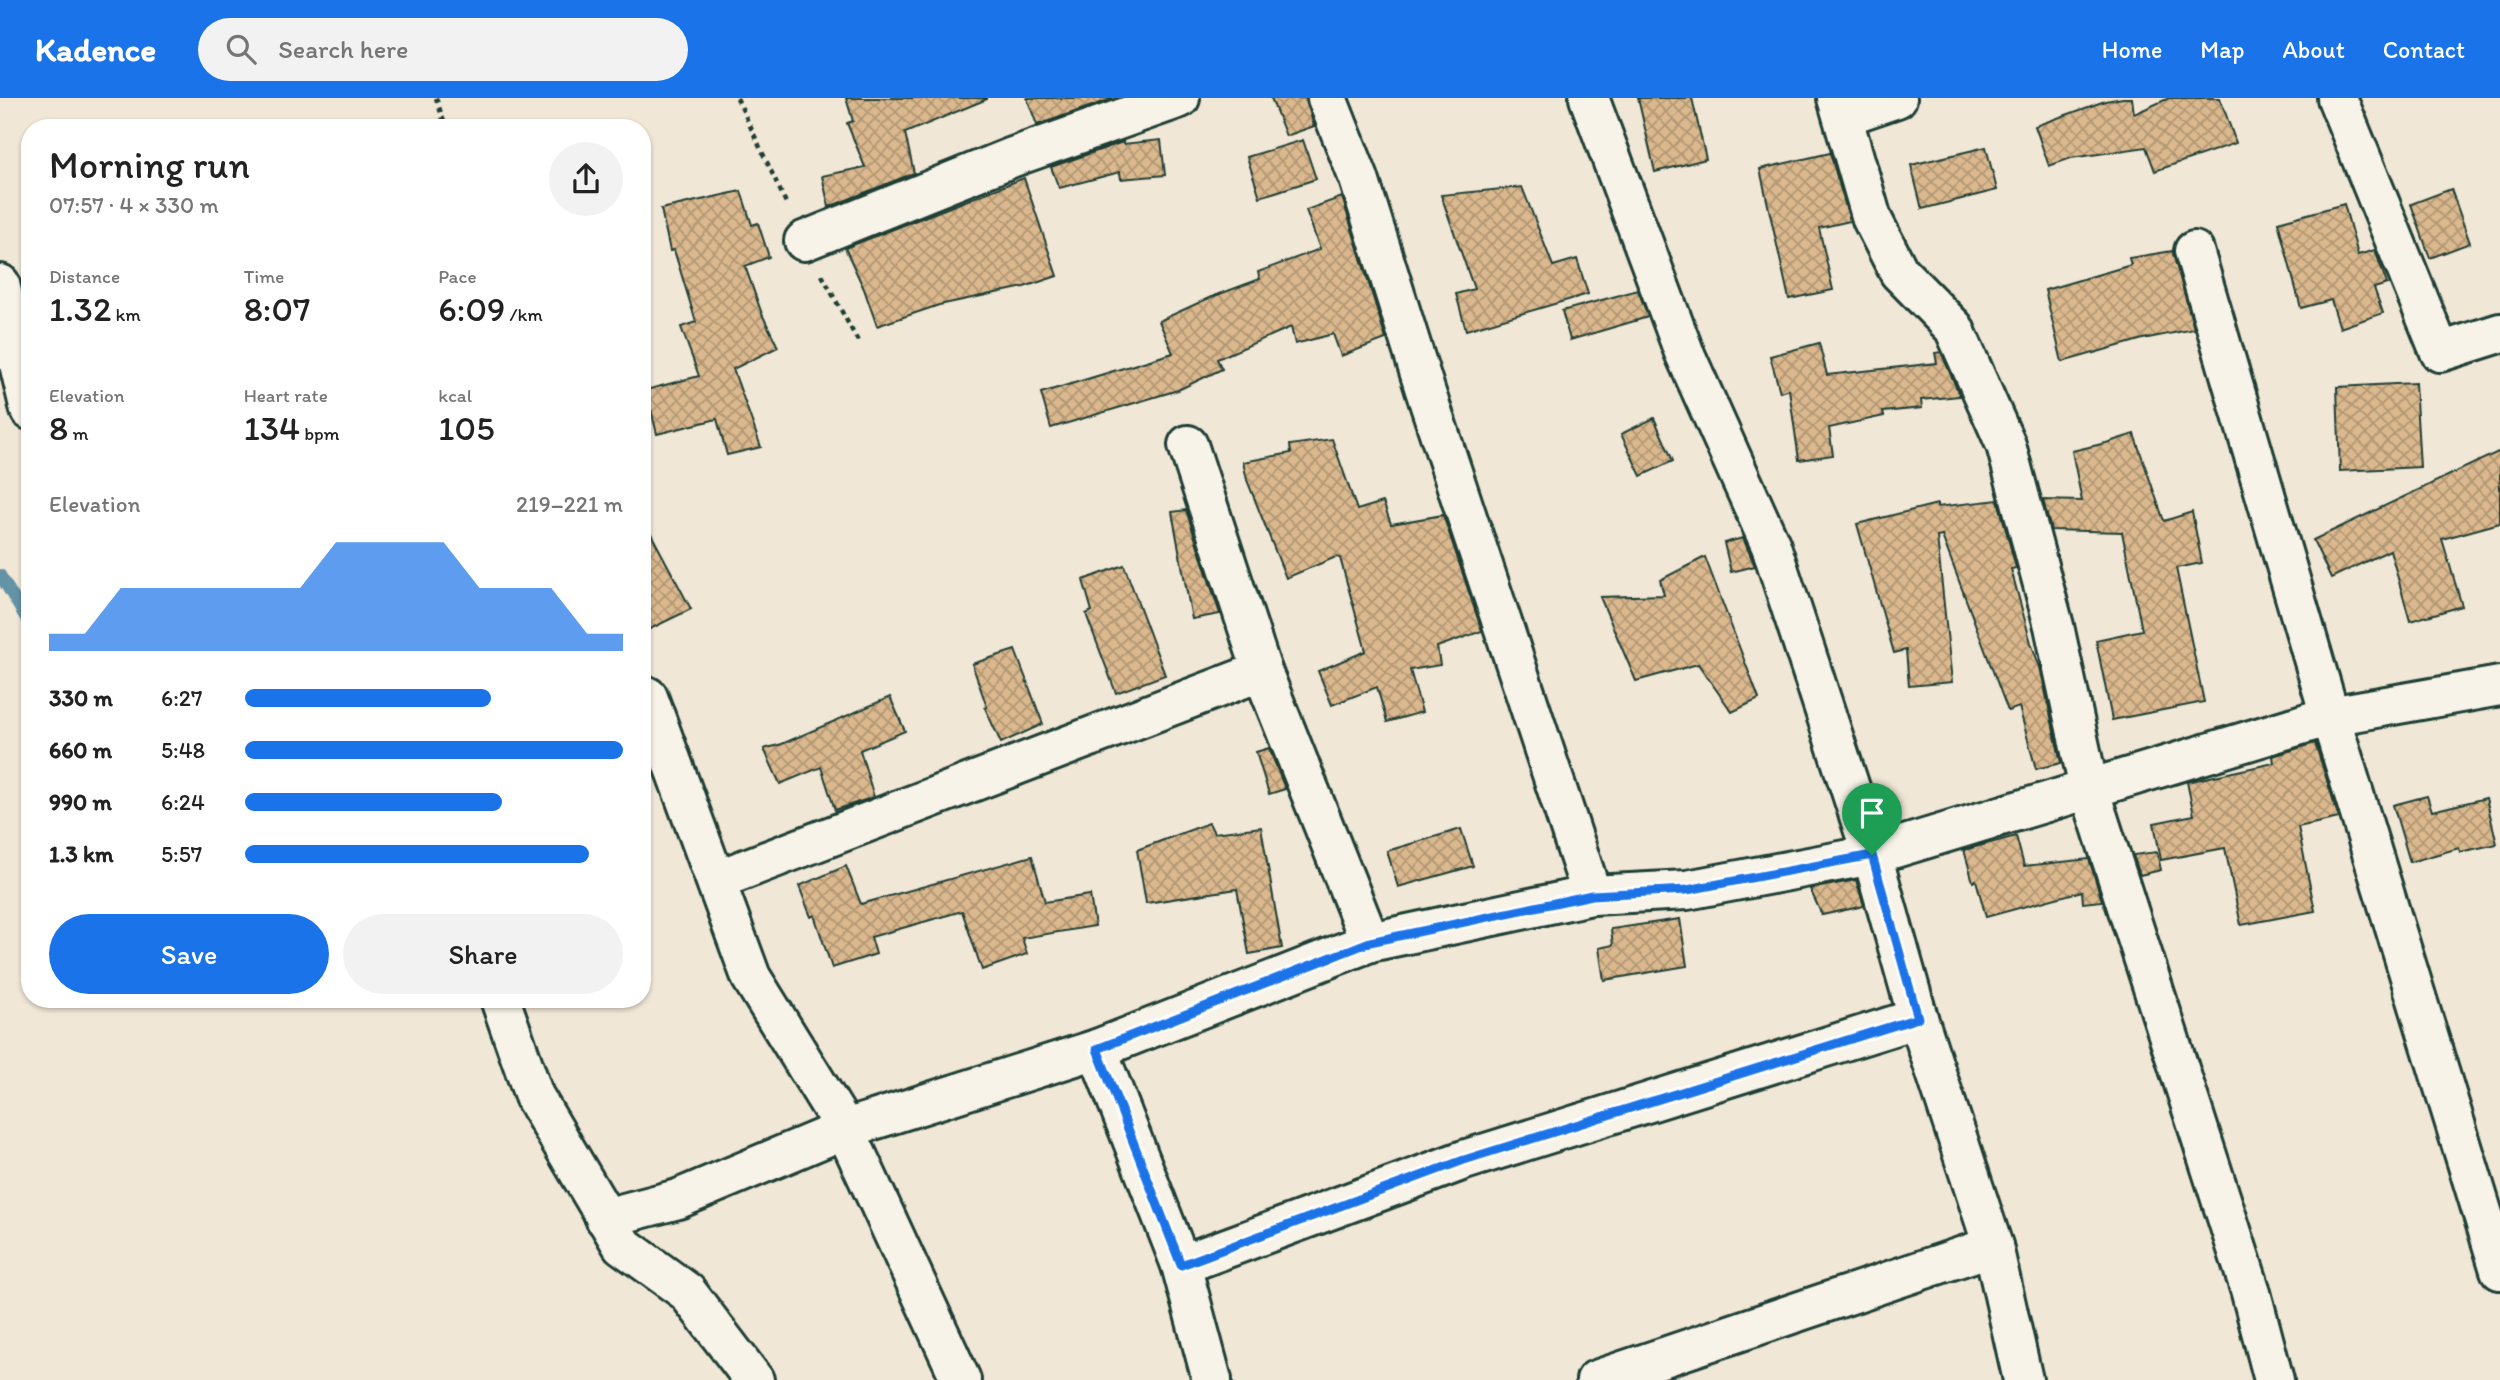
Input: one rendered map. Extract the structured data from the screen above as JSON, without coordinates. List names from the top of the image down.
{
  "page": {
    "header": "Kadence",
    "search": "Search here",
    "nav": [
      "Home",
      "Map",
      "About",
      "Contact"
    ],
    "heading": ["Morning run", "07:57 · 4 × 330 m"],
    "stats": [
      ["Distance", "1.32 km"],
      ["Time", "8:07"],
      ["Pace", "6:09 /km"],
      ["Elevation", "8 m"],
      ["Heart rate", "134 bpm"],
      ["kcal", "105"]
    ],
    "chart": ["Elevation", "219–221 m"],
    "list": [
      {
        "name": "330 m",
        "note": "6:27"
      },
      {
        "name": "660 m",
        "note": "5:48"
      },
      {
        "name": "990 m",
        "note": "6:24"
      },
      {
        "name": "1.3 km",
        "note": "5:57"
      }
    ],
    "buttons": ["Save", "Share"]
  }
}
